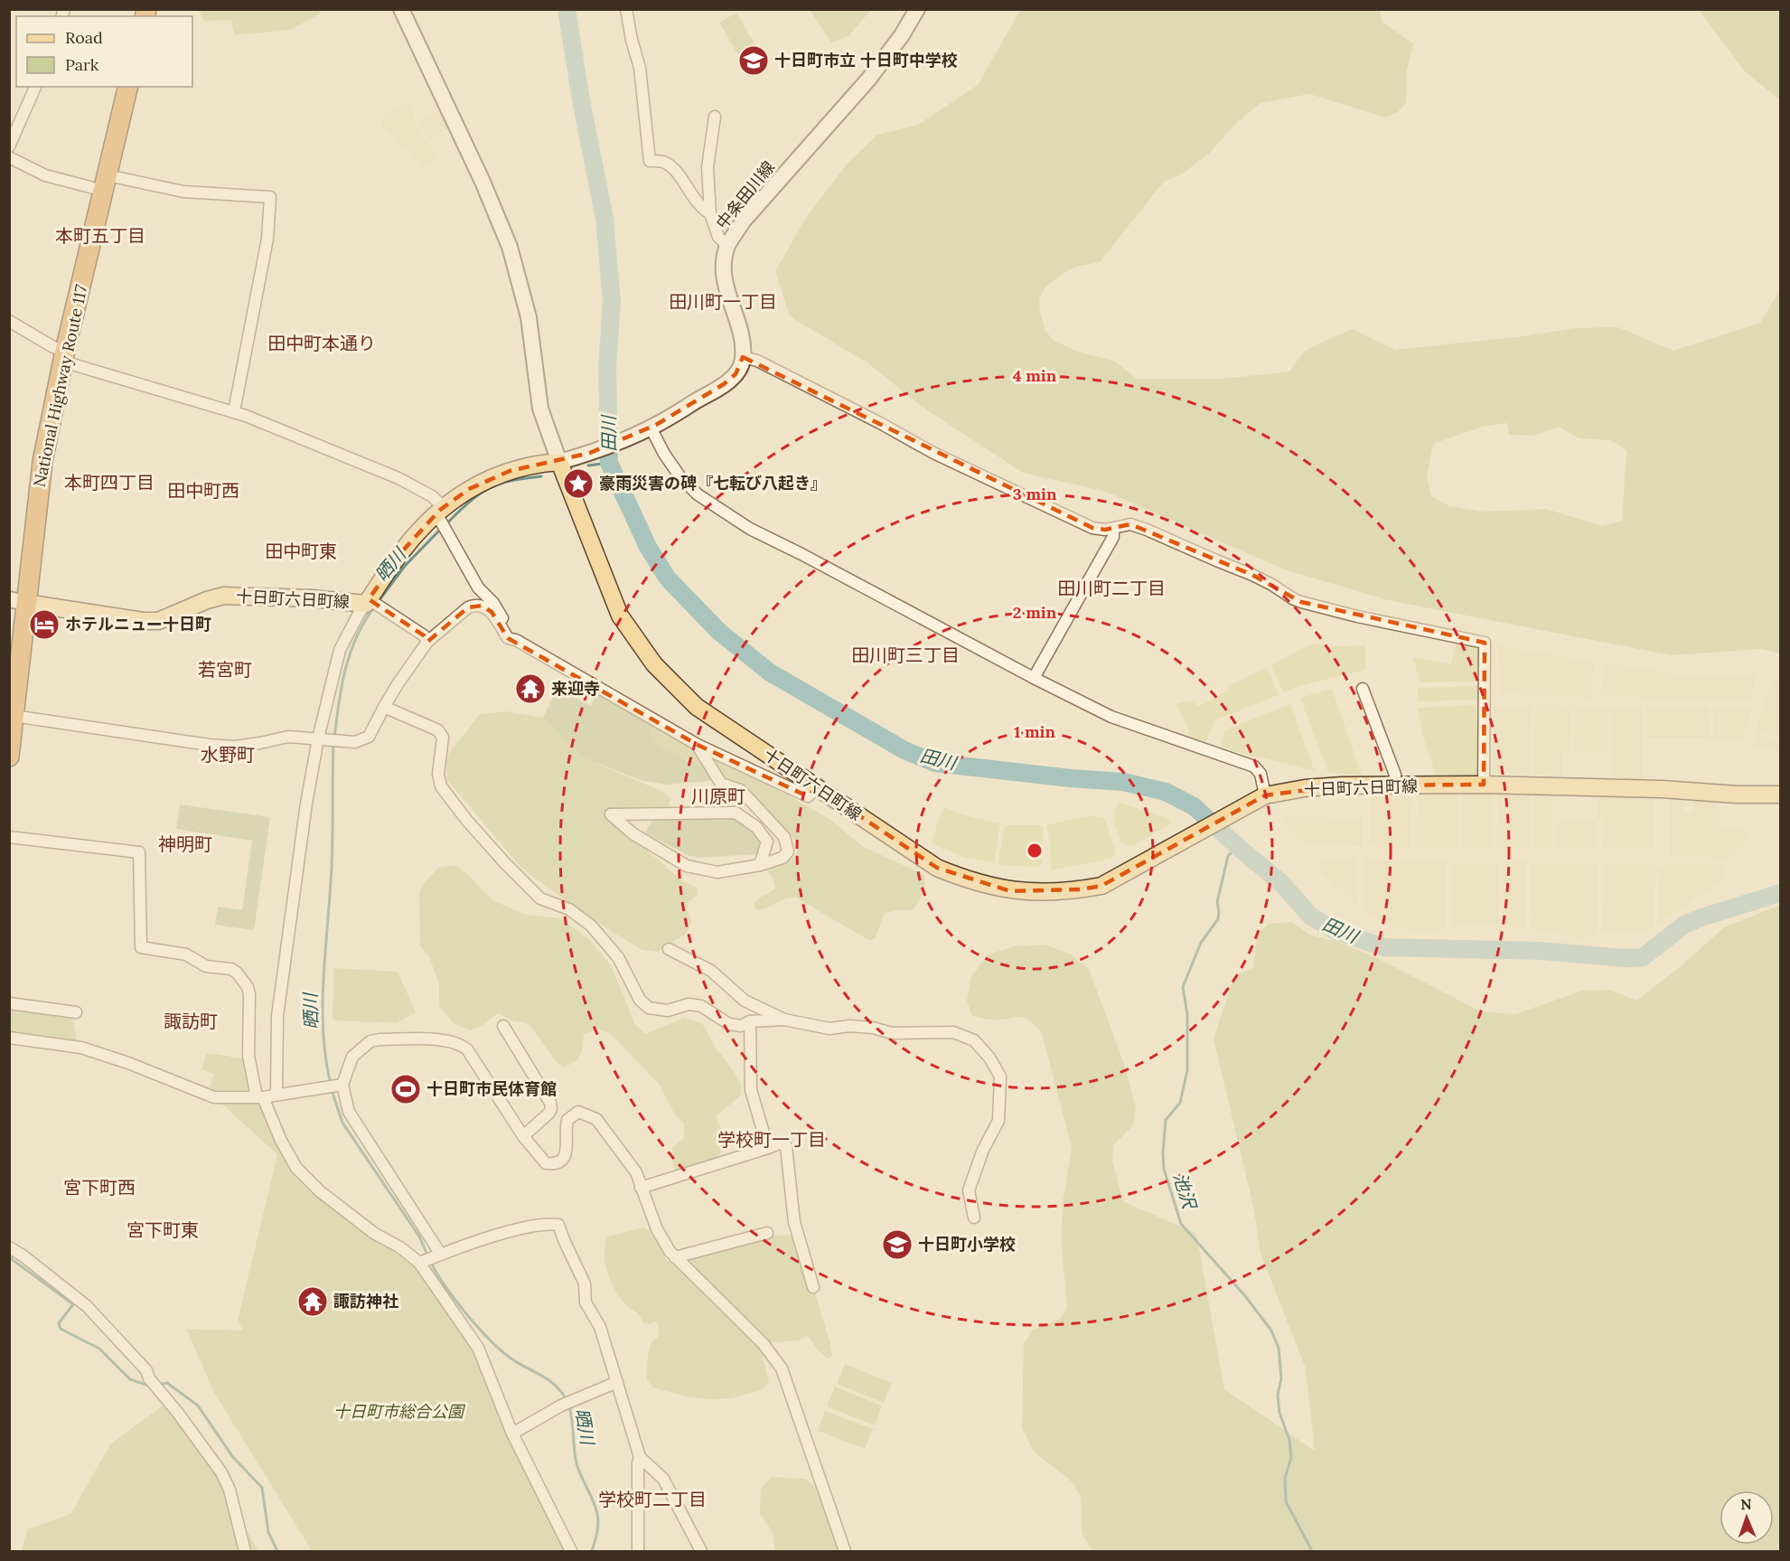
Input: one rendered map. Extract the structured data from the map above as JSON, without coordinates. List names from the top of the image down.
{
  "streets": {
    "highway": ["National Highway Route 117"],
    "main road": ["中条田川線", "十日町六日町線"]
  },
  "crossings": [
    ["National Highway Route 117", "十日町六日町線"]
  ],
  "districts": [
    "本町五丁目",
    "田川町一丁目",
    "田中町本通り",
    "本町四丁目",
    "田中町西",
    "田中町東",
    "田川町二丁目",
    "田川町三丁目",
    "若宮町",
    "水野町",
    "川原町",
    "神明町",
    "諏訪町",
    "学校町一丁目",
    "宮下町西",
    "宮下町東",
    "学校町二丁目"
  ],
  "water": ["田川", "晒川", "池沢"],
  "parks": ["十日町市総合公園"],
  "places": {
    "school or university": ["十日町市立 十日町中学校", "十日町小学校"],
    "place": ["豪雨災害の碑『七転び八起き』"],
    "hotel": ["ホテルニュー十日町"],
    "temple": ["来迎寺", "諏訪神社"],
    "sports": ["十日町市民体育館"]
  },
  "legend": ["Road", "Park"],
  "north": "top",
  "rings": [
    "4 min",
    "3 min",
    "2 min",
    "1 min"
  ]
}
